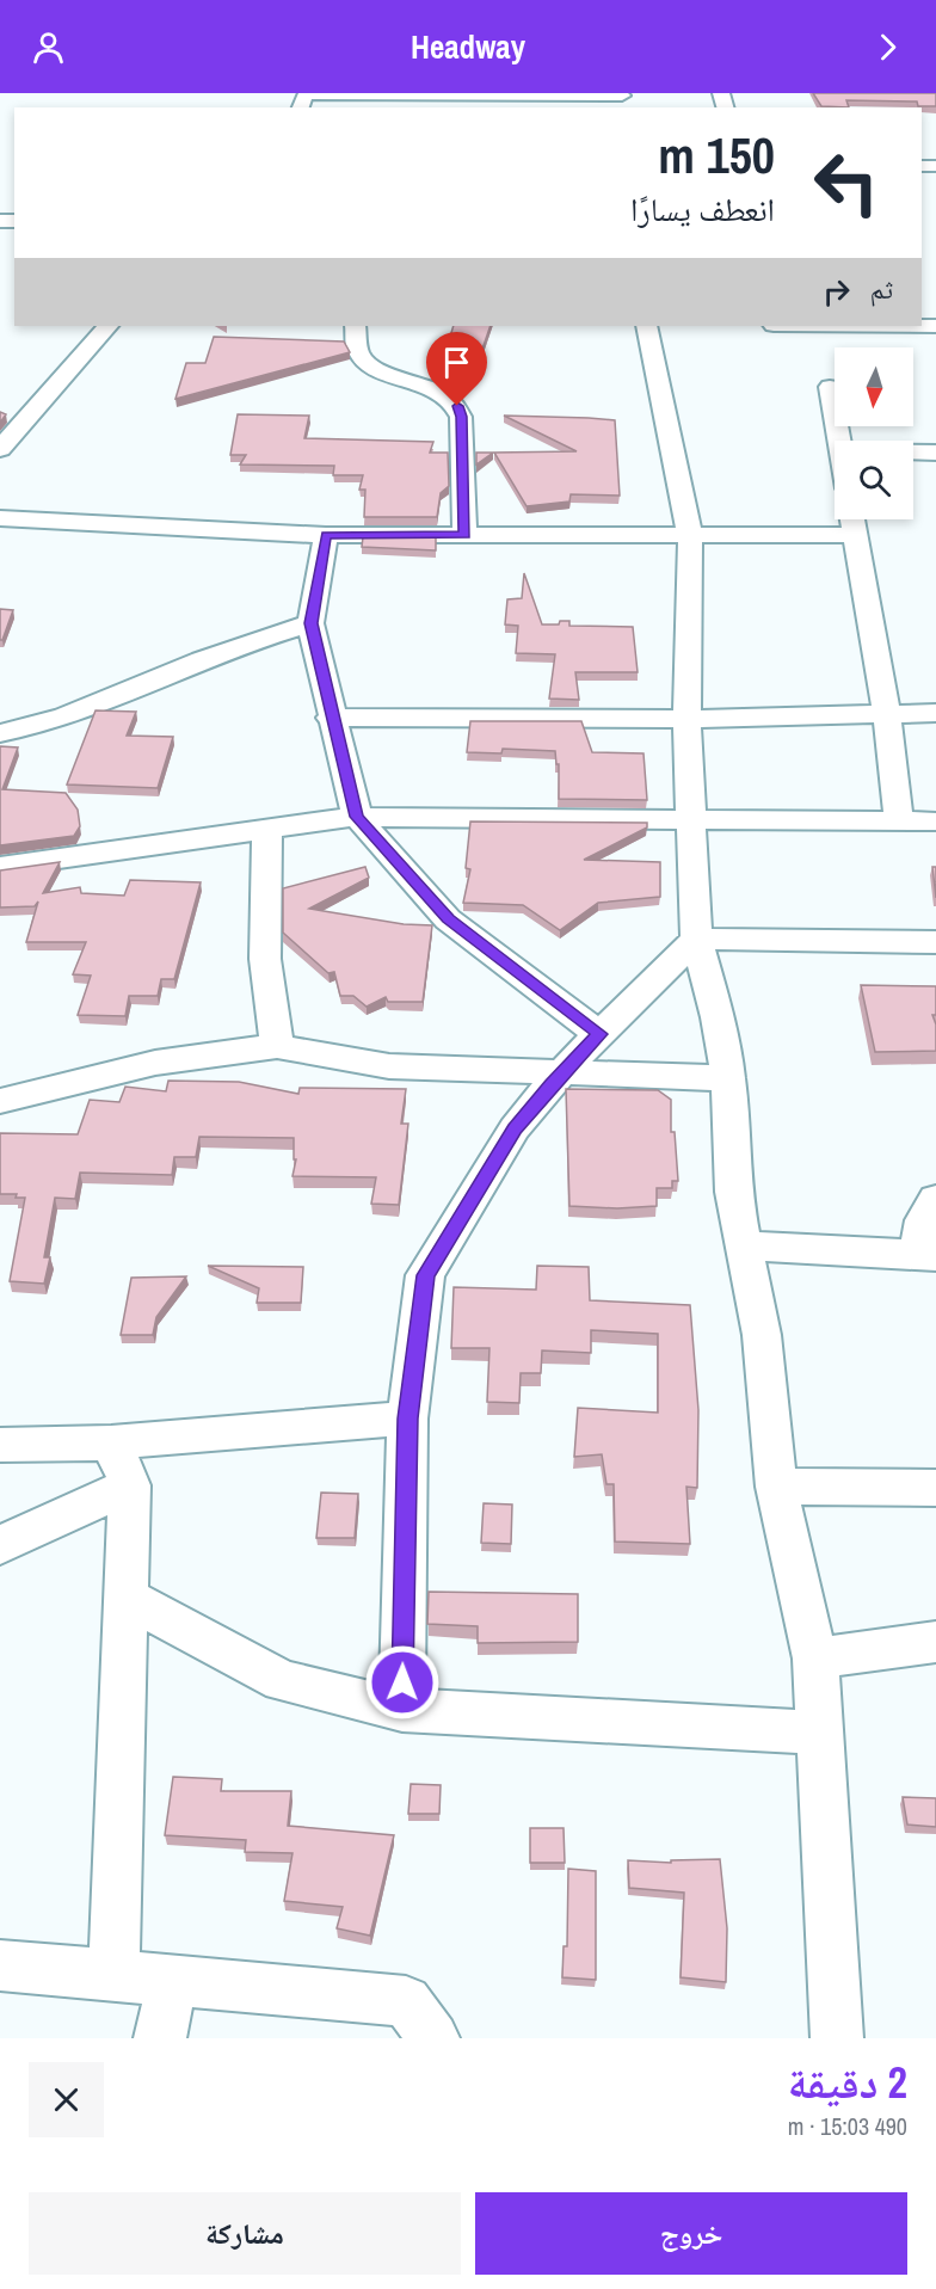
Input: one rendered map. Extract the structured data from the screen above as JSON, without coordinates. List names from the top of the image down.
{
  "north": "bottom",
  "page": {
    "header": "Headway",
    "turn": ["150 m", "انعطف يسارًا"],
    "then": "ثم",
    "heading": ["2 دقيقة", "490 m · 15:03"],
    "buttons": ["خروج", "مشاركة"]
  }
}
